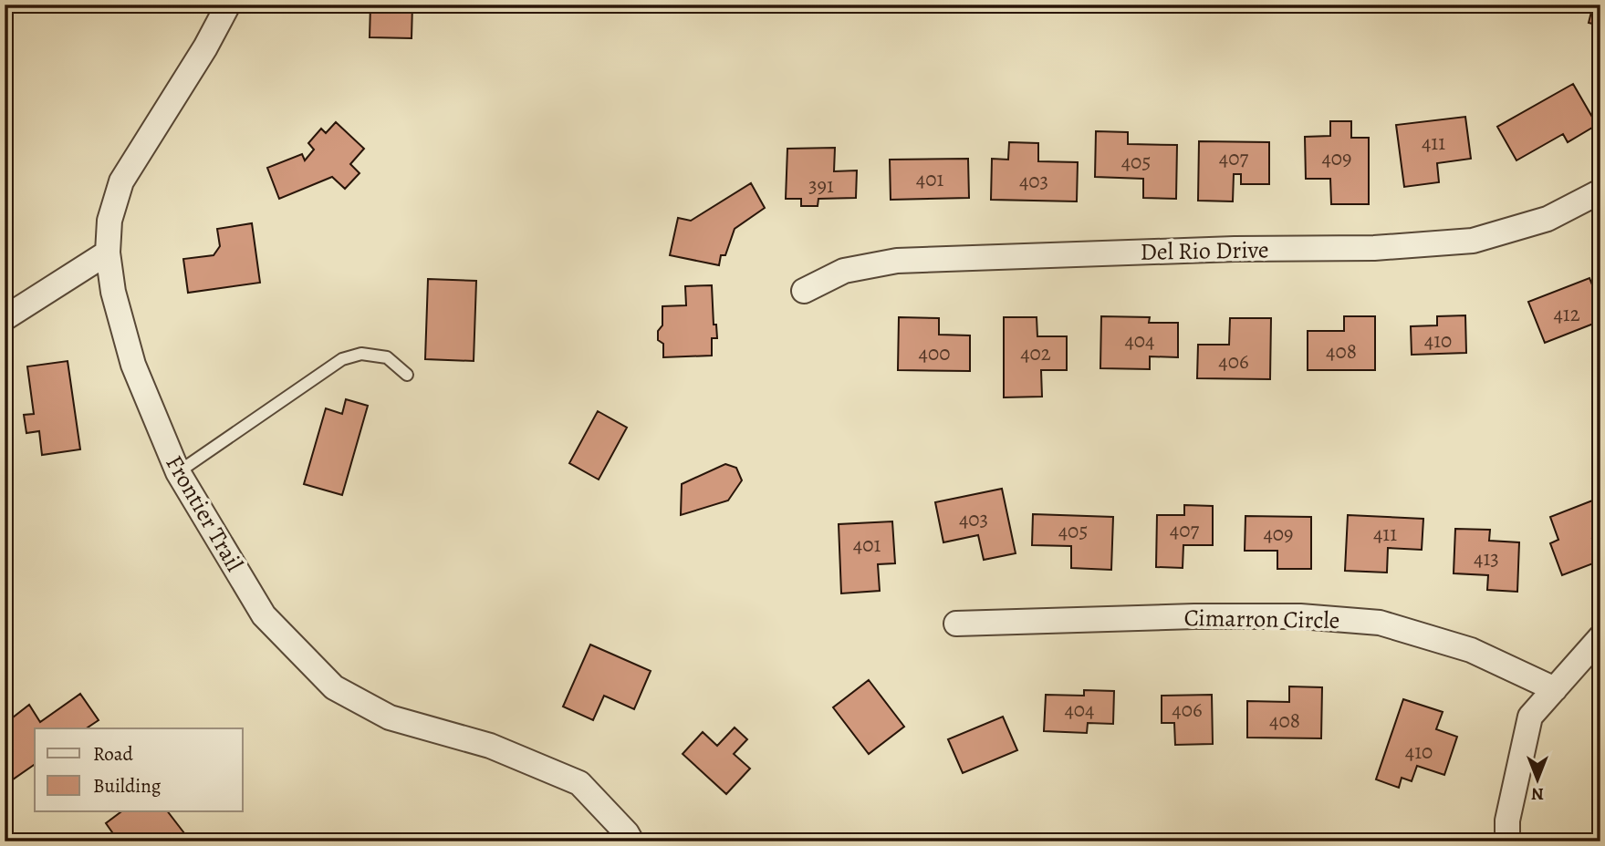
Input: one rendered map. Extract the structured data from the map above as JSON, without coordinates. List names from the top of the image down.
{
  "streets": {
    "street": ["Del Rio Drive", "Frontier Trail", "Cimarron Circle"]
  },
  "house_numbers": [
    "411",
    "407",
    "409",
    "405",
    "401",
    "403",
    "391",
    "412",
    "404",
    "410",
    "408",
    "400",
    "402",
    "406",
    "403",
    "407",
    "405",
    "409",
    "411",
    "401",
    "413",
    "404",
    "406",
    "408",
    "410"
  ],
  "legend": ["Road", "Building"],
  "north": "bottom"
}
